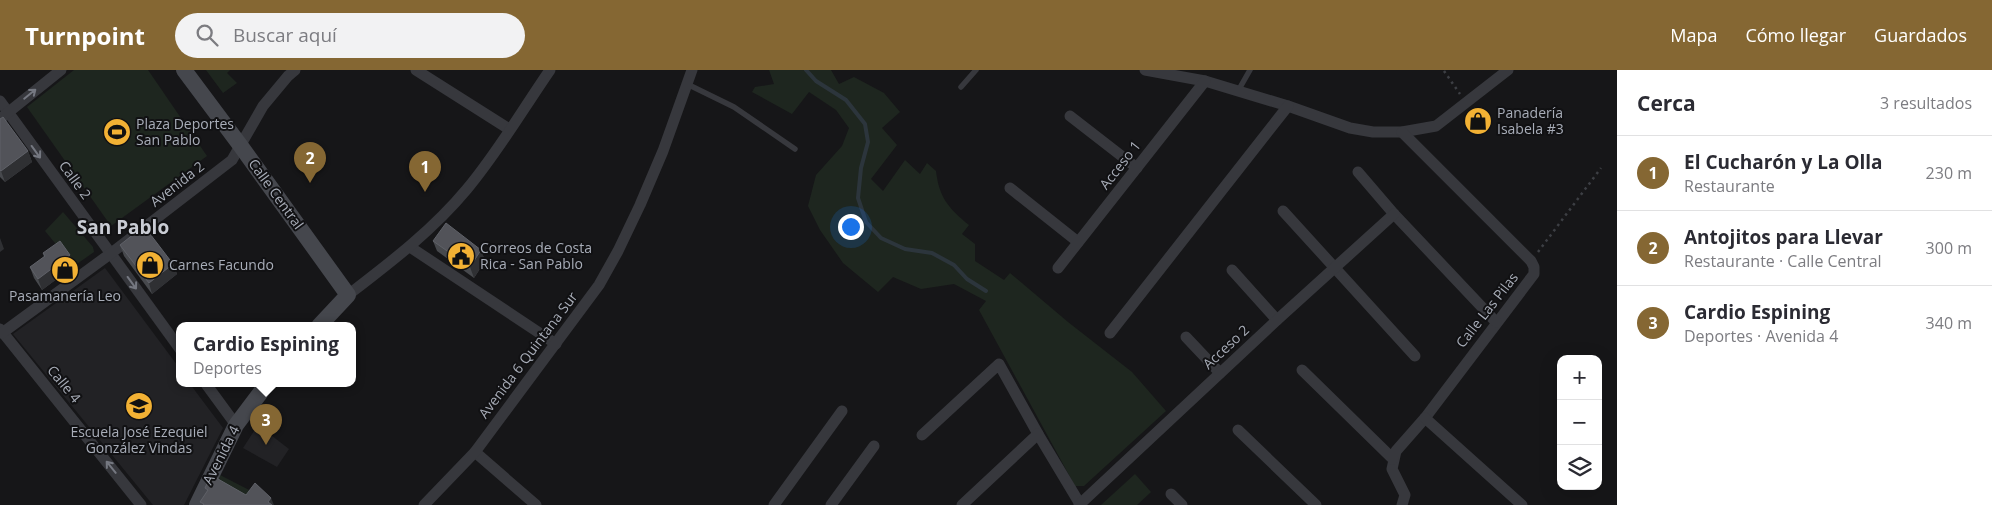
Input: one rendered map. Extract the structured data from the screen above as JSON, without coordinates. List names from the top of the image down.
{
  "streets": {
    "main road": ["Calle Central", "Avenida 4"],
    "street": [
      "Acceso 1",
      "Calle 2",
      "Avenida 2",
      "Calle Las Pilas",
      "Acceso 2",
      "Avenida 6 Quintana Sur",
      "Calle 4"
    ]
  },
  "crossings": [
    ["Calle 2", "Avenida 2"],
    ["Avenida 2", "Calle Central"],
    ["Avenida 2", "Calle 4"]
  ],
  "one_way": ["Calle 2", "Calle 4"],
  "districts": ["San Pablo"],
  "places": {
    "shop": ["Panadería Isabela #3", "Carnes Facundo", "Pasamanería Leo"],
    "sports": ["Plaza Deportes San Pablo"],
    "public building": ["Correos de Costa Rica - San Pablo"],
    "school or university": ["Escuela José Ezequiel González Vindas"]
  },
  "page": {
    "header": "Turnpoint",
    "search": "Buscar aquí",
    "nav": ["Mapa", "Cómo llegar", "Guardados"],
    "heading": ["Cerca", "3 resultados"],
    "list": [
      {
        "mark": "1",
        "name": "El Cucharón y La Olla",
        "note": "Restaurante",
        "value": "230 m"
      },
      {
        "mark": "2",
        "name": "Antojitos para Llevar",
        "note": "Restaurante · Calle Central",
        "value": "300 m"
      },
      {
        "mark": "3",
        "name": "Cardio Espining",
        "note": "Deportes · Avenida 4",
        "value": "340 m"
      }
    ],
    "pins": ["2", "1", "3"],
    "popup": ["Cardio Espining", "Deportes"],
    "map_buttons": ["+", "−"]
  }
}
